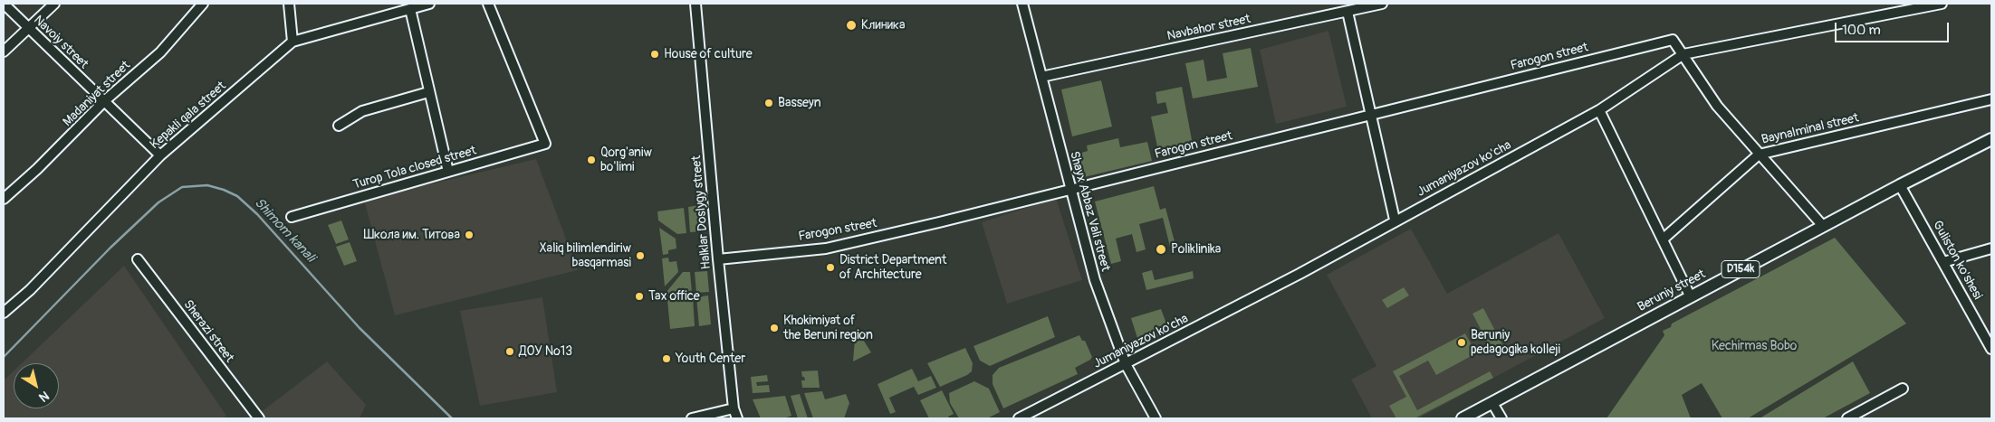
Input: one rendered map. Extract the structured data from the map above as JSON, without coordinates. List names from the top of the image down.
{
  "streets": {
    "main road": ["D154k", "Beruniy street"],
    "street": [
      "Navbahor street",
      "Navoiy street",
      "Farogon street",
      "Madaniyat street",
      "Kepakli qala street",
      "Baynalminal street",
      "Turop Tola closed street",
      "Jumaniyazov ko'cha",
      "Shayx Abbaz Vali street",
      "Halklar Doslygy street",
      "Guliston ko'shesi",
      "Sherazi street"
    ]
  },
  "crossings": [
    ["Navbahor street", "Shayx Abbaz Vali street"],
    ["Navoiy street", "Madaniyat street"],
    ["Navoiy street", "Kepakli qala street"],
    ["Farogon street", "Jumaniyazov ko'cha"],
    ["Farogon street", "Shayx Abbaz Vali street"],
    ["Farogon street", "Halklar Doslygy street"],
    ["Jumaniyazov ko'cha", "Shayx Abbaz Vali street"],
    ["Guliston ko'shesi", "Beruniy street"]
  ],
  "water": ["Shimom kanali"],
  "parks": ["Kechirmas Bobo"],
  "places": [
    "Клиника",
    "House of culture",
    "Basseyn",
    "Qorg'aniw bo'limi",
    "Школа им. Титова",
    "Poliklinika",
    "Xaliq bilimlendiriw basqarmasi",
    "District Department of Architecture",
    "Tax office",
    "Khokimiyat of the Beruni region",
    "Beruniy pedagogika kolleji",
    "ДОУ №13",
    "Youth Center"
  ],
  "scale_bar": "100 m",
  "north": "bottom right"
}
